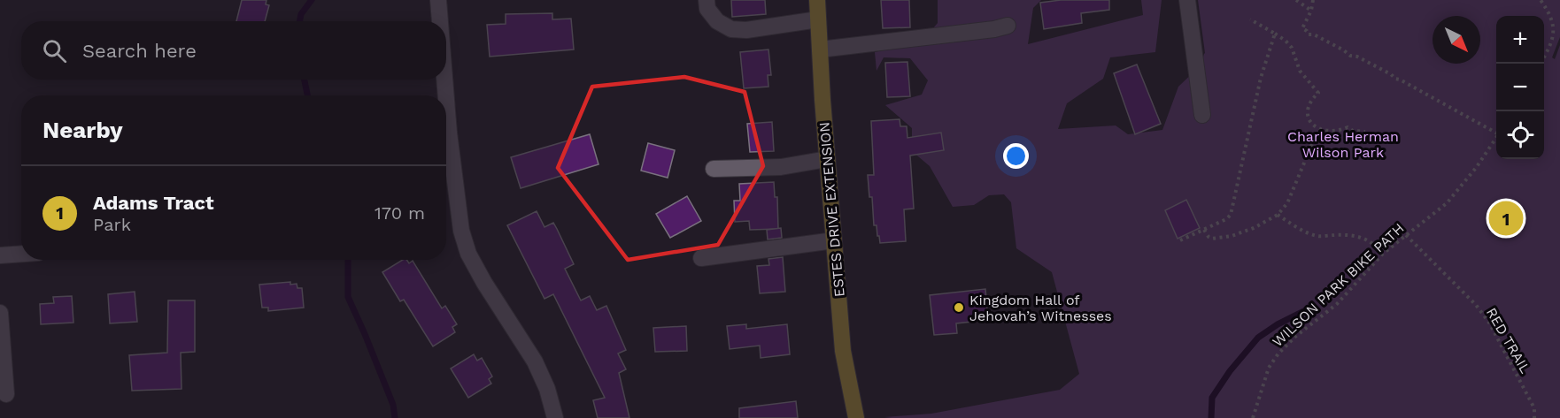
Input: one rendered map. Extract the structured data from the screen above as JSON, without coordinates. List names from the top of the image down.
{
  "streets": {
    "main road": ["ESTES DRIVE EXTENSION"],
    "path": ["WILSON PARK BIKE PATH", "RED TRAIL"]
  },
  "crossings": [
    ["WILSON PARK BIKE PATH", "RED TRAIL"]
  ],
  "parks": ["Charles Herman Wilson Park"],
  "places": ["Kingdom Hall of Jehovah’s Witnesses"],
  "north": "bottom right",
  "page": {
    "map_buttons": ["+", "−"],
    "search": "Search here",
    "heading": "Nearby",
    "list": [
      {
        "mark": "1",
        "name": "Adams Tract",
        "note": "Park",
        "value": "170 m"
      }
    ],
    "pins": "1"
  }
}
